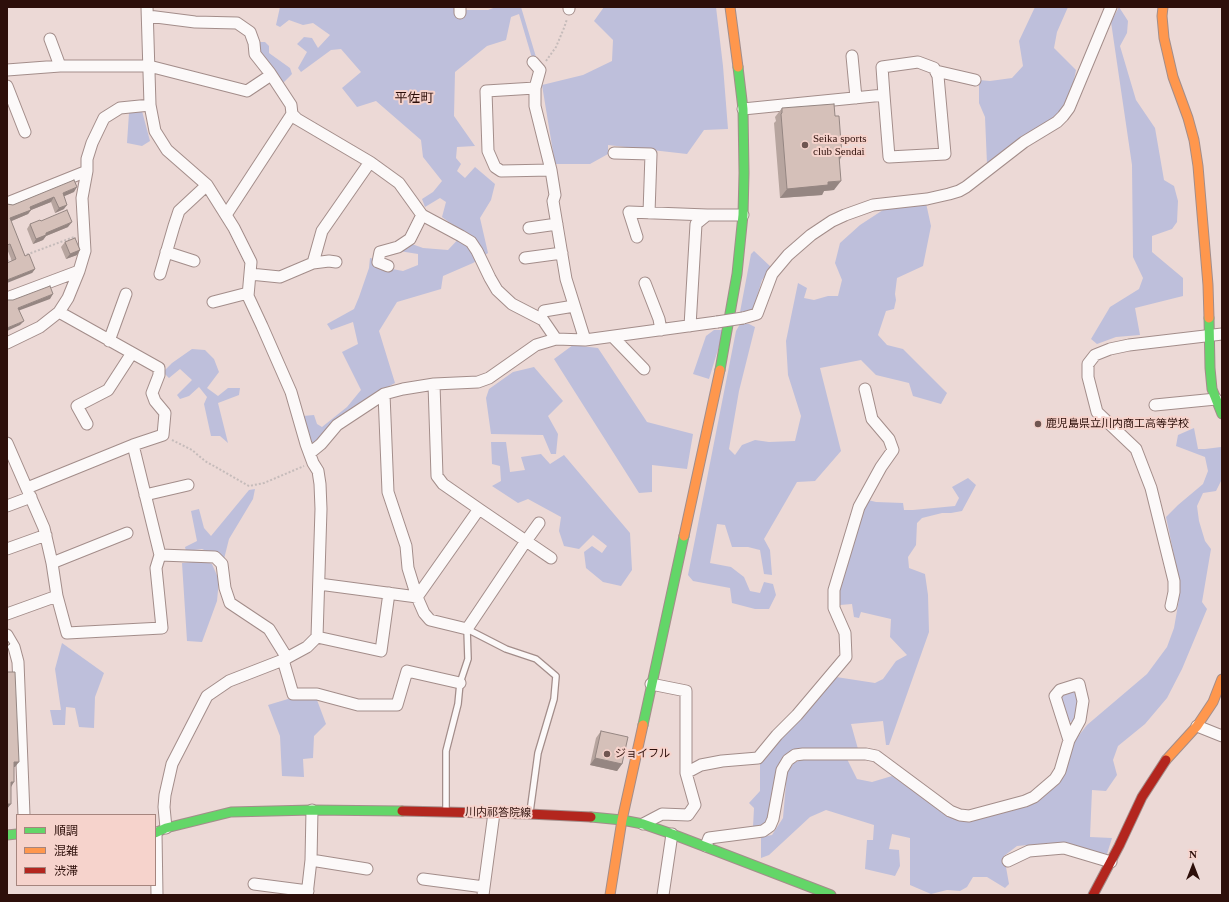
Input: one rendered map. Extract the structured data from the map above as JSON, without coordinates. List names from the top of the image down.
{
  "streets": {
    "street": ["川内祁答院線"]
  },
  "districts": ["平佐町"],
  "places": ["Seika sports club Sendai", "鹿児島県立川内商工高等学校", "ジョイフル"],
  "legend": ["順調", "混雑", "渋滞"],
  "north": "top"
}
